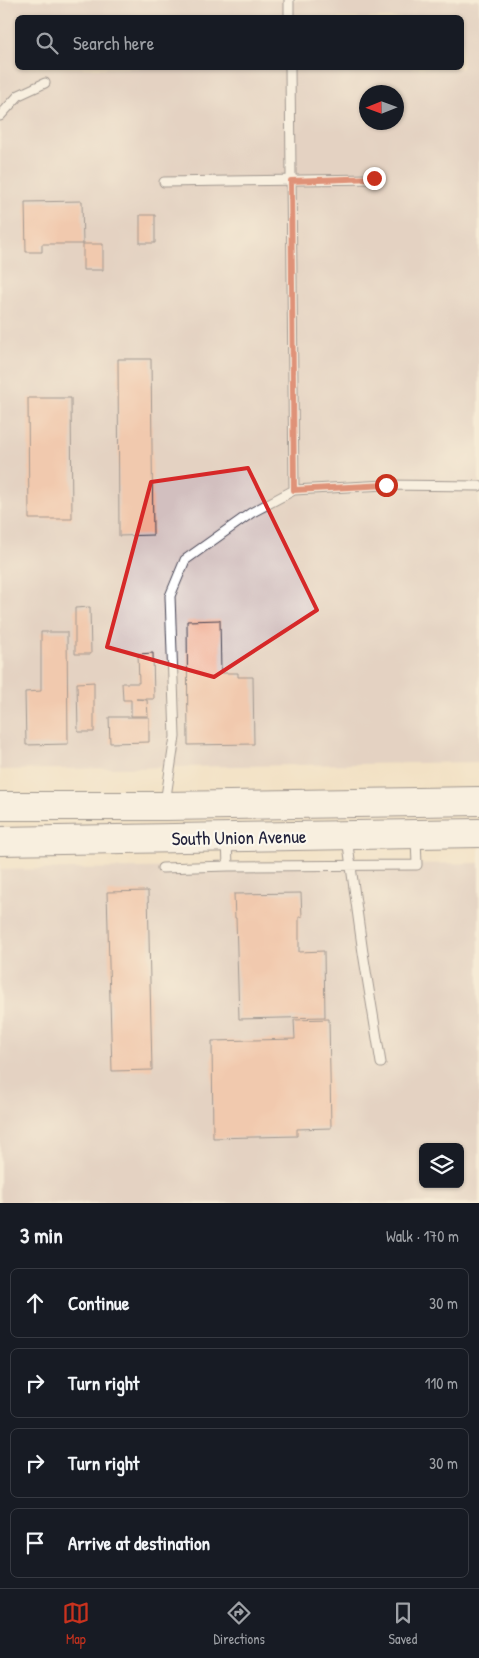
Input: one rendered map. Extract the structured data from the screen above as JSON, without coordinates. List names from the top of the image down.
{
  "streets": {
    "main road": ["South Union Avenue"]
  },
  "north": "left",
  "page": {
    "search": "Search here",
    "heading": ["3 min", "Walk · 170 m"],
    "list": [
      ["Continue", "30 m"],
      ["Turn right", "110 m"],
      ["Turn right", "30 m"],
      "Arrive at destination"
    ],
    "nav": ["Map", "Directions", "Saved"]
  }
}
